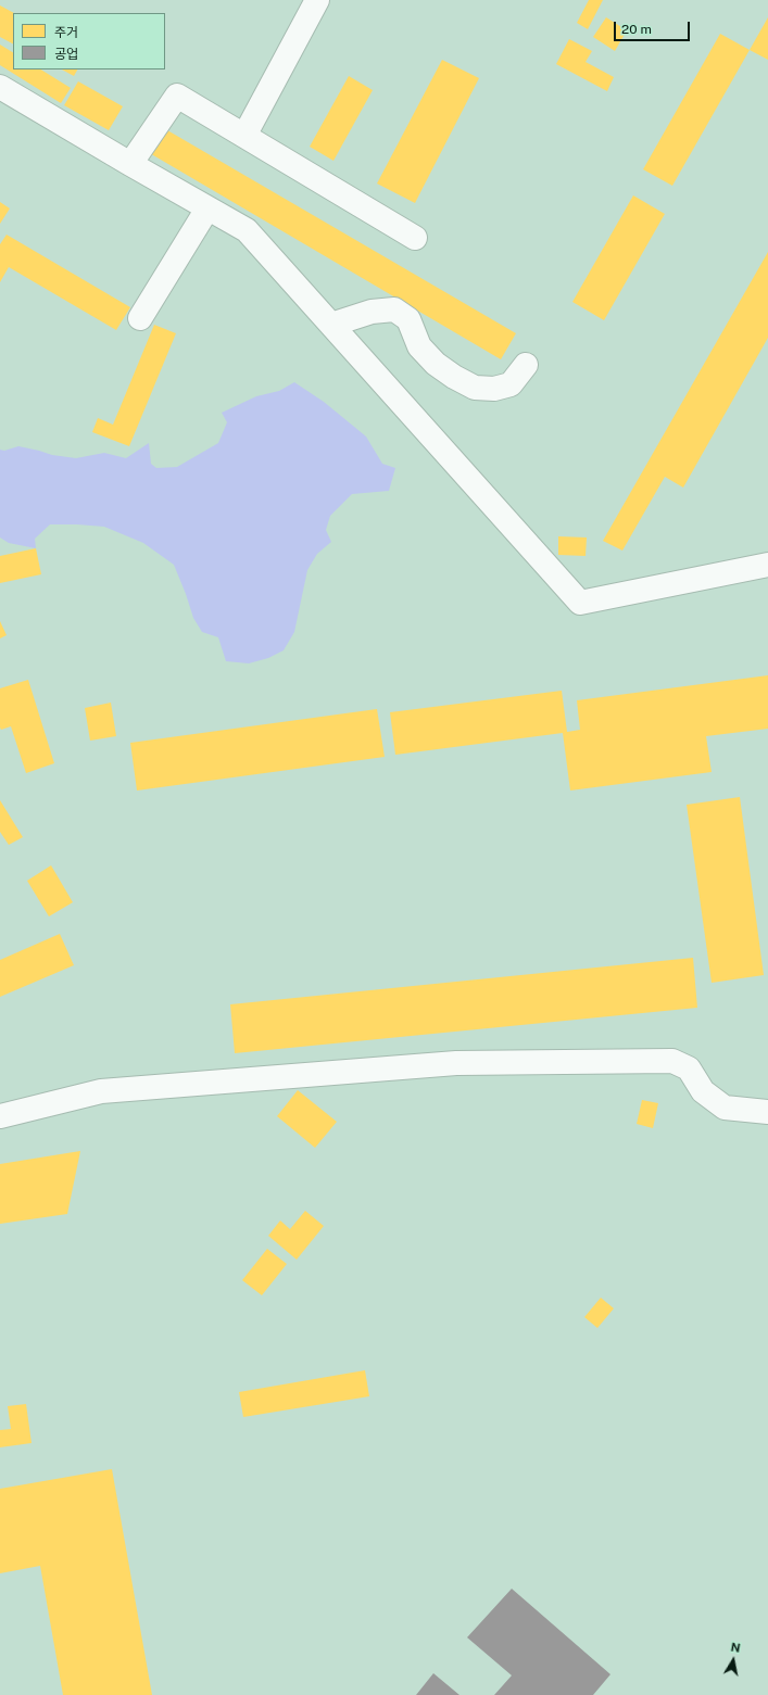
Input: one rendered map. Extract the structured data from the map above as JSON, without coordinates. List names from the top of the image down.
{
  "legend": ["주거", "공업"],
  "scale_bar": "20 m",
  "north": "top"
}
